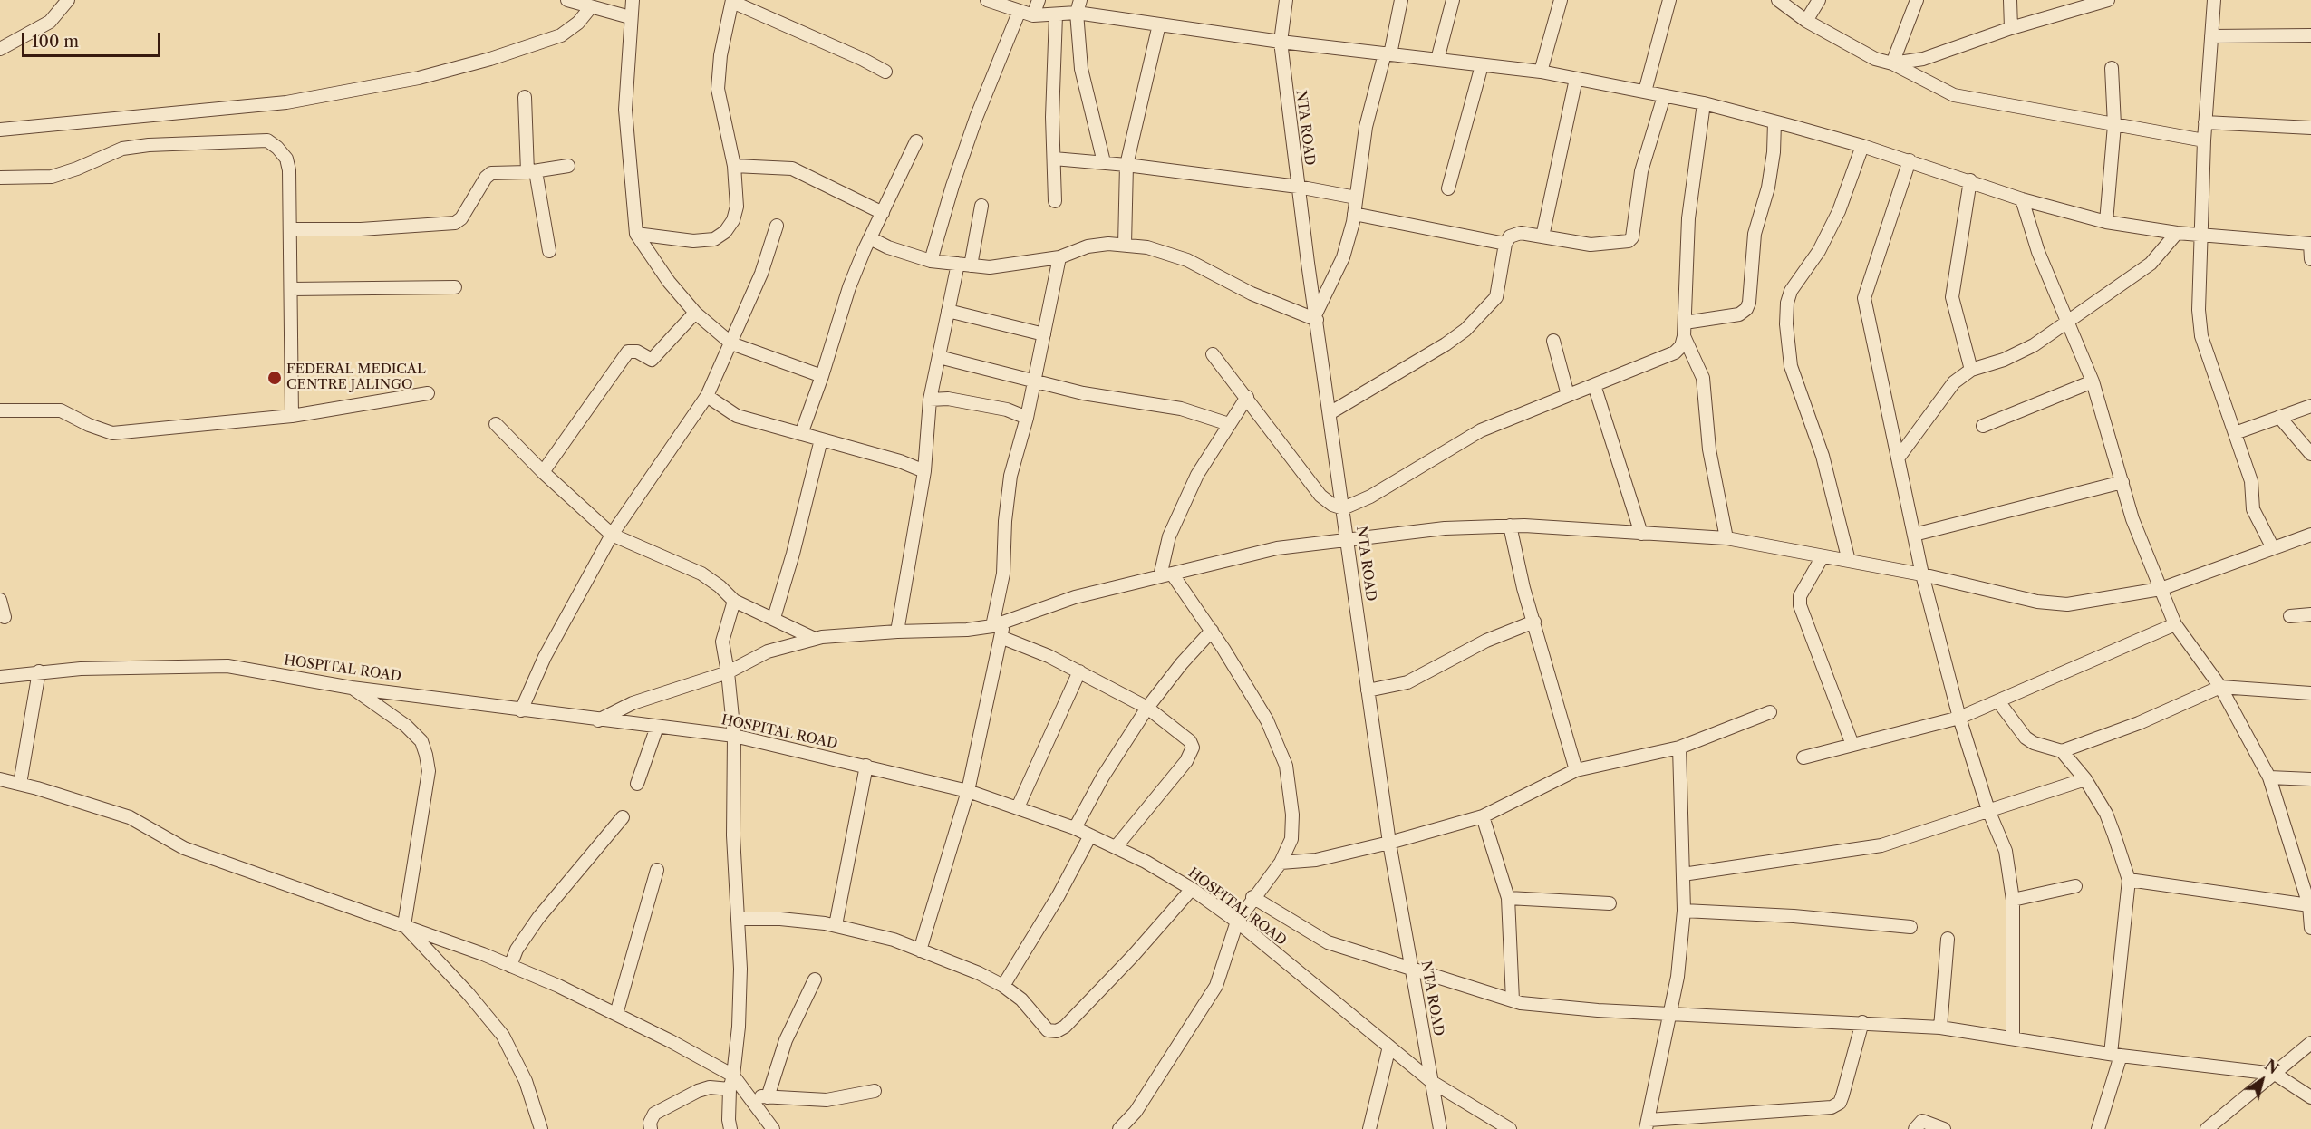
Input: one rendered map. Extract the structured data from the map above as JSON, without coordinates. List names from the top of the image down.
{
  "streets": {
    "street": ["NTA ROAD", "HOSPITAL ROAD"]
  },
  "crossings": [
    ["NTA ROAD", "HOSPITAL ROAD"]
  ],
  "places": ["FEDERAL MEDICAL CENTRE JALINGO"],
  "scale_bar": "100 m",
  "north": "top right"
}
